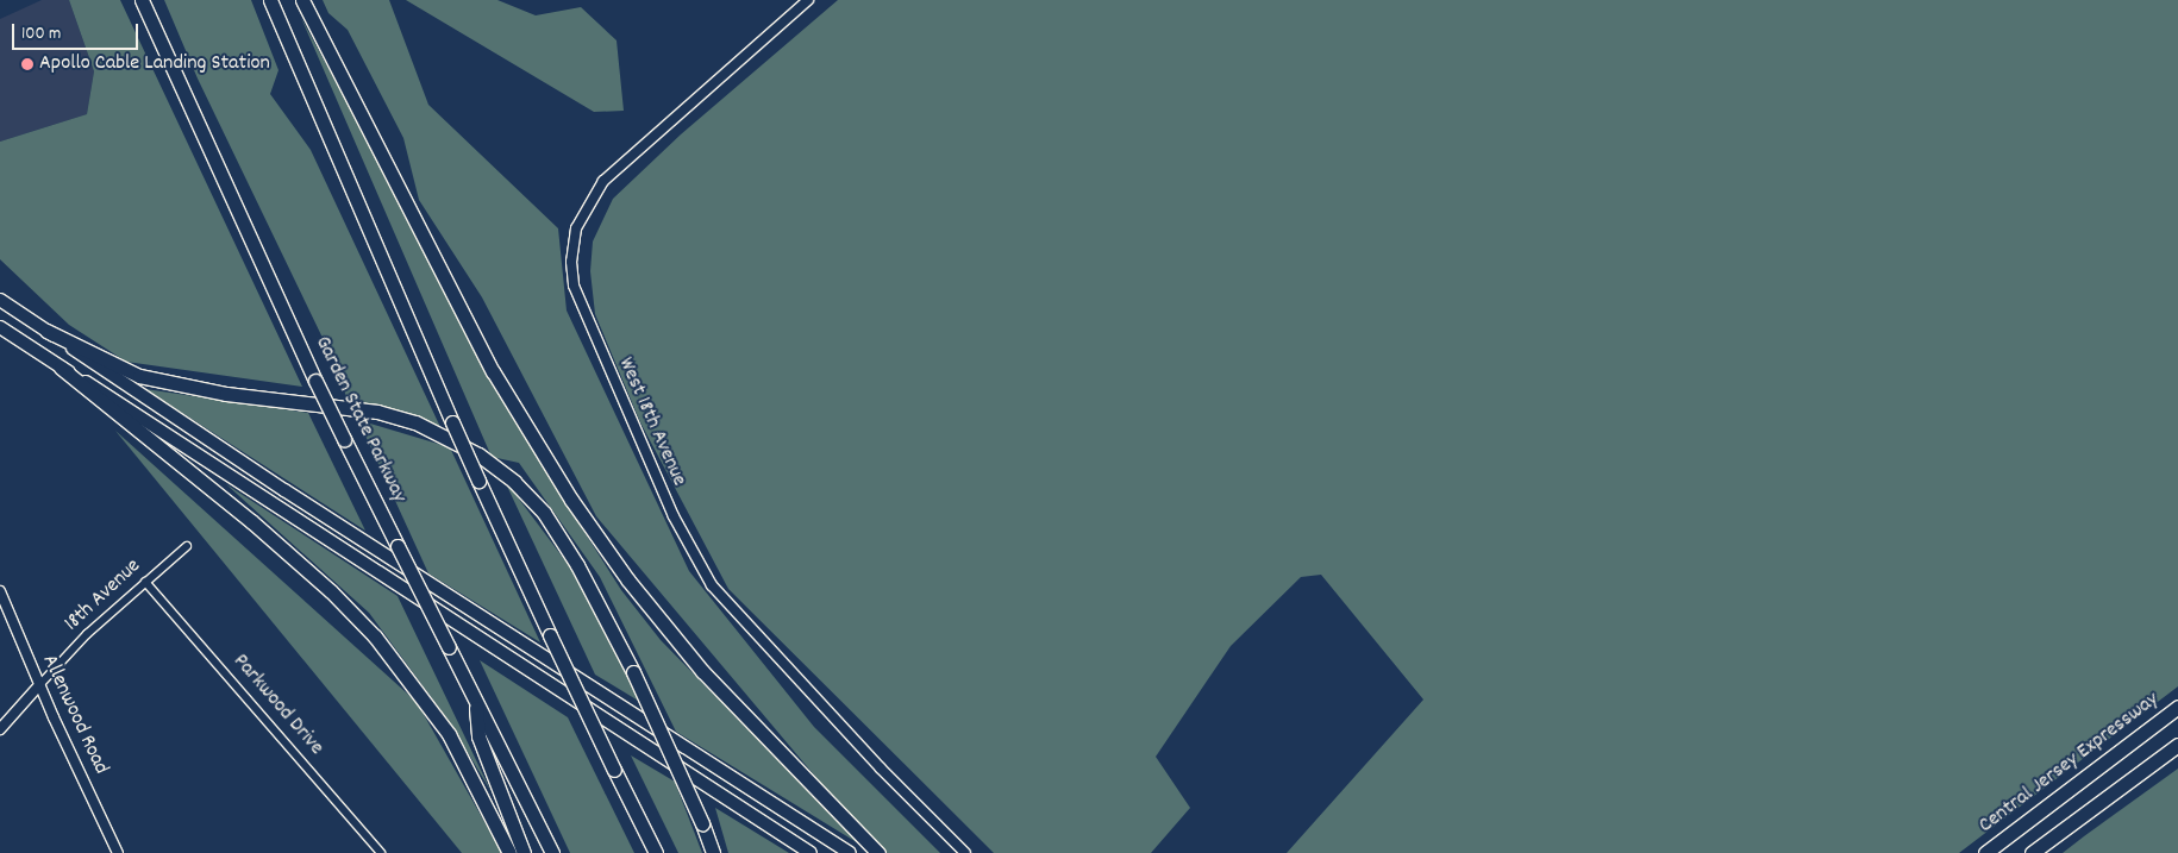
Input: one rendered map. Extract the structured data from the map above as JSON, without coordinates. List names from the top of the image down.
{
  "streets": {
    "highway": ["Garden State Parkway", "Central Jersey Expressway"],
    "street": [
      "West 18th Avenue",
      "18th Avenue",
      "Parkwood Drive",
      "Allenwood Road"
    ]
  },
  "crossings": [
    ["18th Avenue", "Parkwood Drive"],
    ["18th Avenue", "Allenwood Road"]
  ],
  "places": ["Apollo Cable Landing Station"],
  "scale_bar": "100 m"
}
